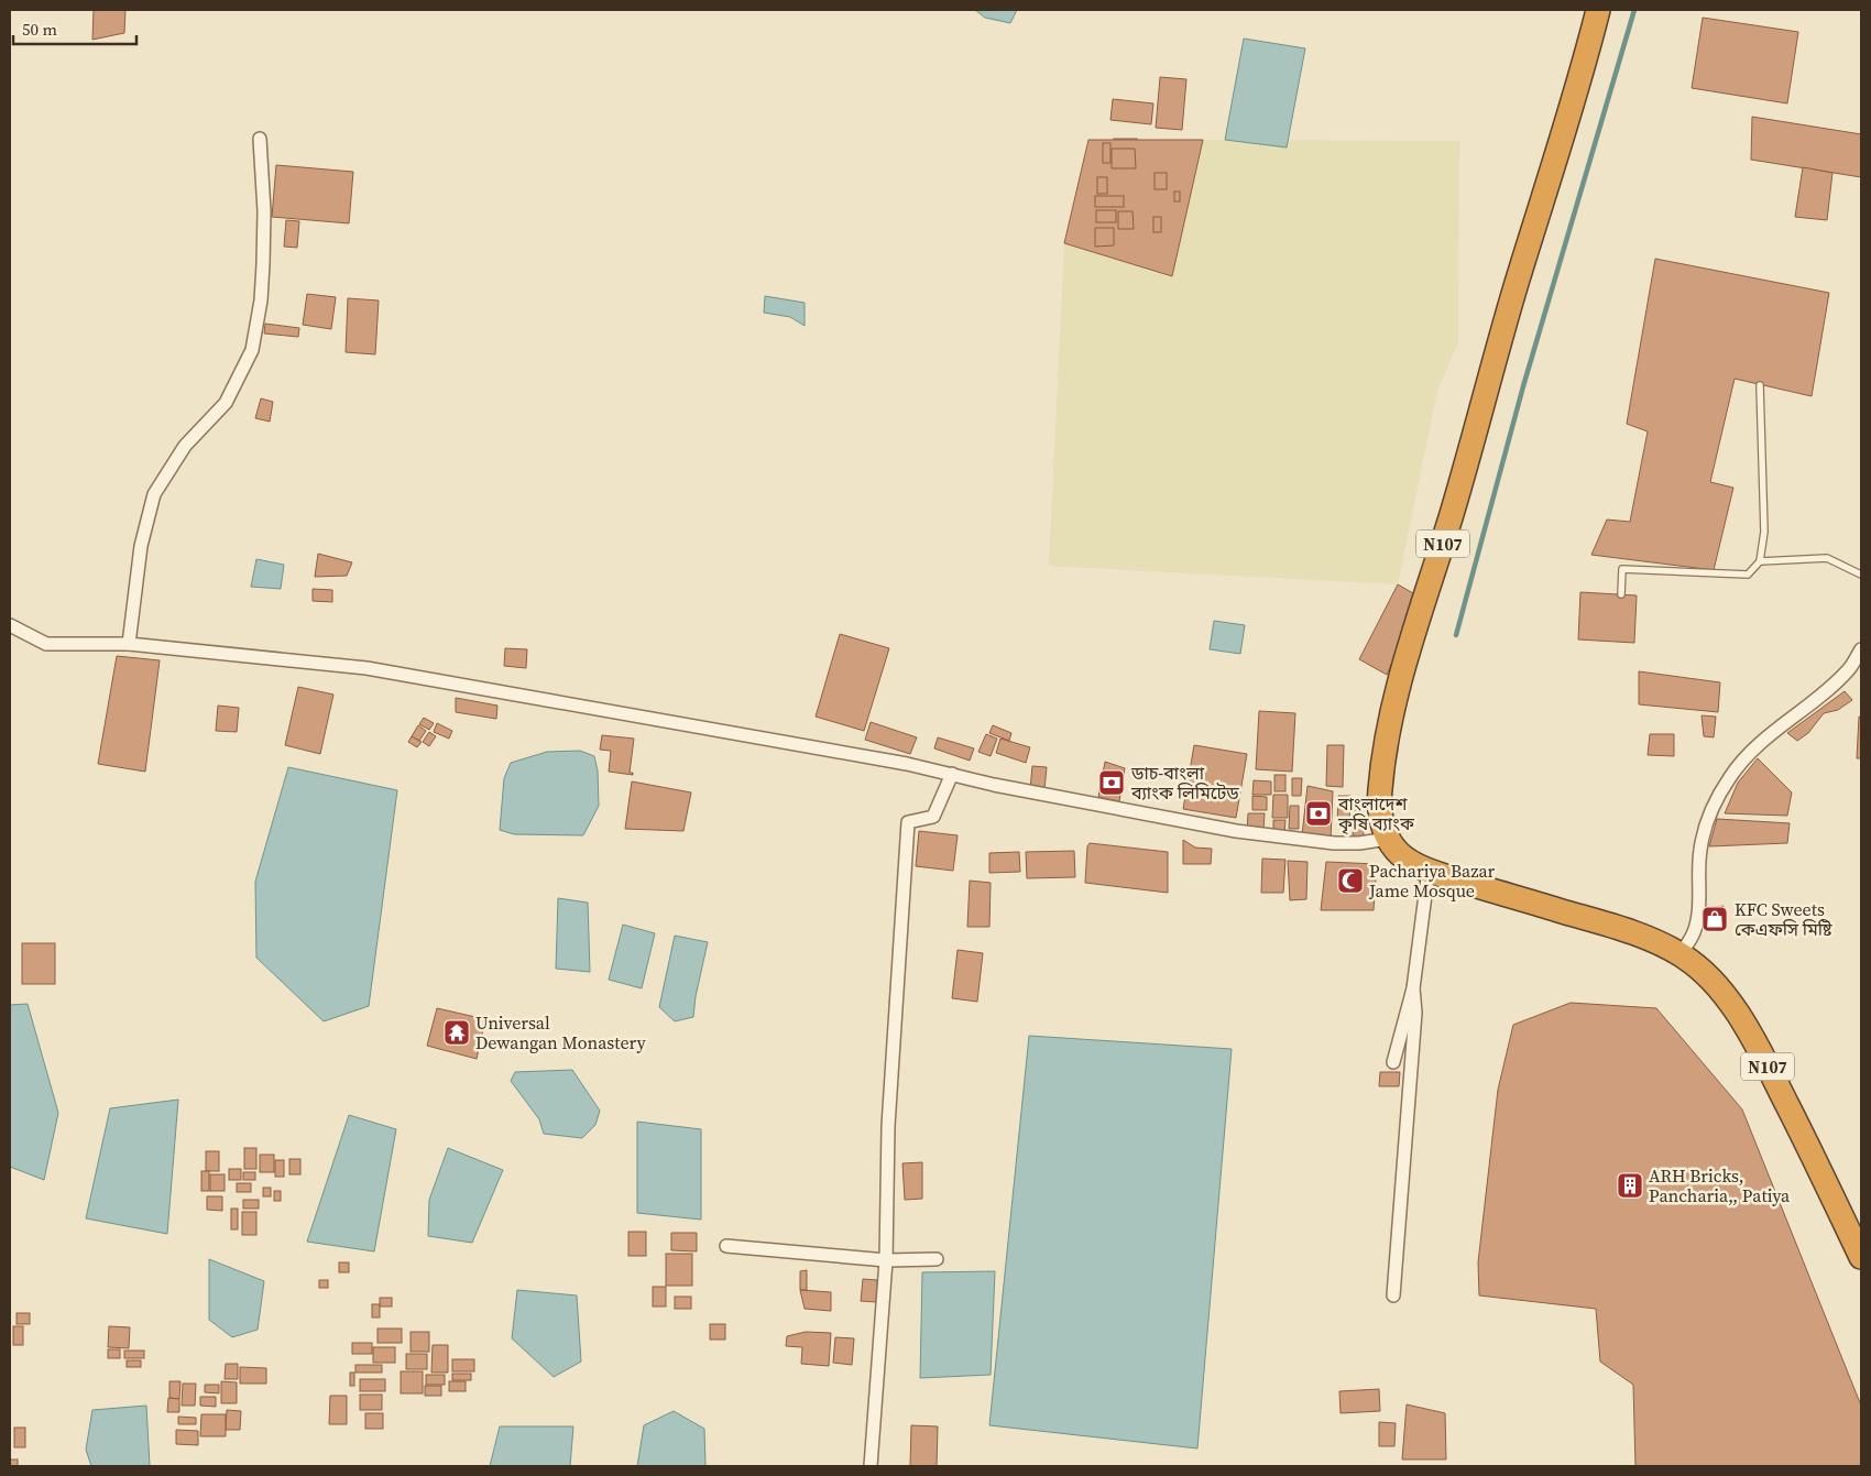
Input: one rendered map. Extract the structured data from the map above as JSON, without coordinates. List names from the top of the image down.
{
  "streets": {
    "highway": ["N107"]
  },
  "places": {
    "bank": ["ডাচ-বাংলা ব্যাংক লিমিটেড", "বাংলাদেশ কৃষি ব্যাংক"],
    "mosque": ["Pachariya Bazar Jame Mosque"],
    "shop": ["KFC Sweets কেএফসি মিষ্টি"],
    "temple": ["Universal Dewangan Monastery"],
    "building": ["ARH Bricks, Pancharia,, Patiya"]
  },
  "scale_bar": "50 m"
}
